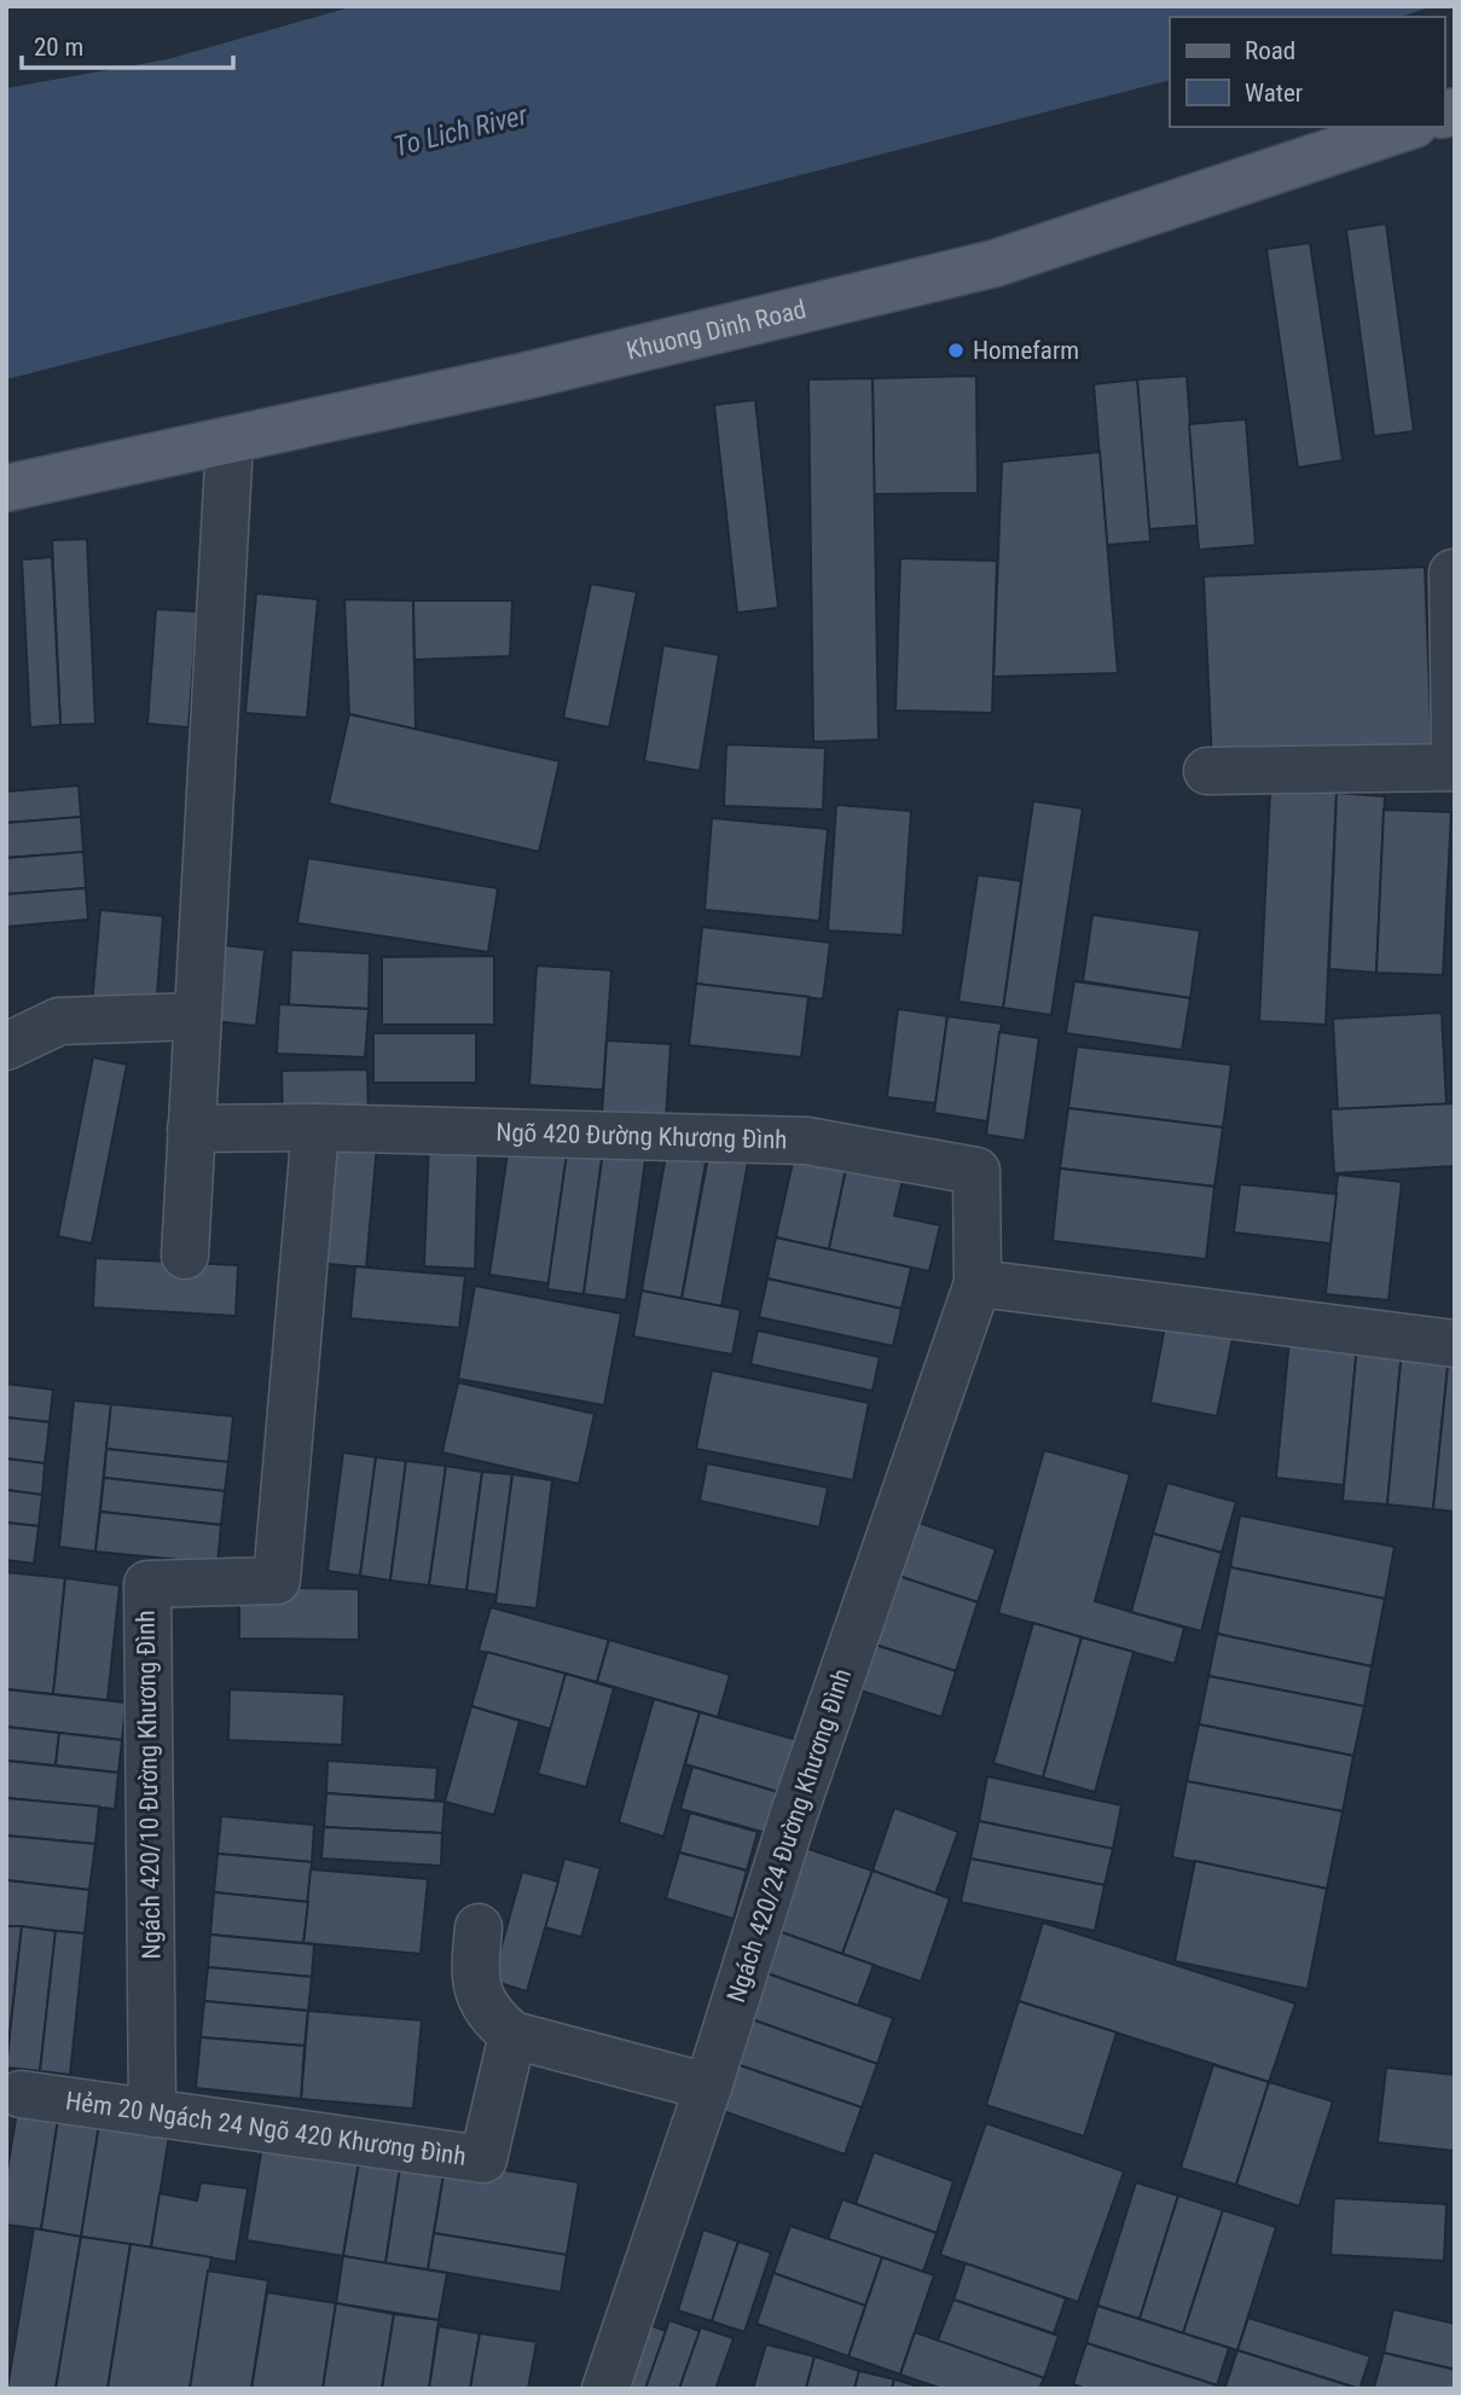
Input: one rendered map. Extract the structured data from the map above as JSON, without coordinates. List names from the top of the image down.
{
  "streets": {
    "main road": ["Khuong Dinh Road"],
    "lane": [
      "Ngõ 420 Đường Khương Đình",
      "Ngách 420/10 Đường Khương Đình",
      "Ngách 420/24 Đường Khương Đình",
      "Hẻm 20 Ngách 24 Ngõ 420 Khương Đình"
    ]
  },
  "crossings": [
    ["Ngõ 420 Đường Khương Đình", "Ngách 420/10 Đường Khương Đình"],
    ["Ngõ 420 Đường Khương Đình", "Ngách 420/24 Đường Khương Đình"],
    ["Ngách 420/10 Đường Khương Đình", "Hẻm 20 Ngách 24 Ngõ 420 Khương Đình"]
  ],
  "water": ["To Lich River"],
  "places": ["Homefarm"],
  "legend": ["Road", "Water"],
  "scale_bar": "20 m"
}
